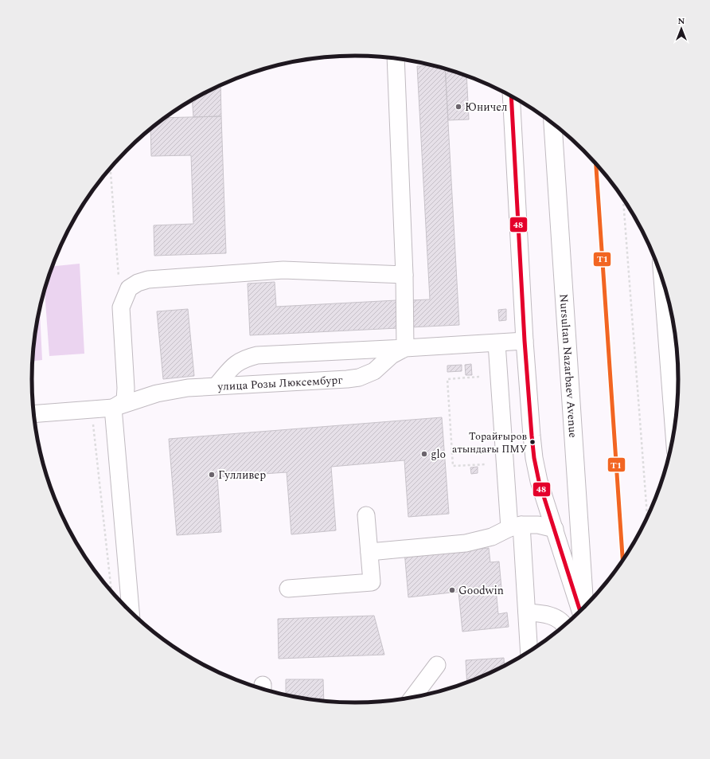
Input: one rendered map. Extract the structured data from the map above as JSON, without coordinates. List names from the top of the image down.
{
  "streets": {
    "main road": ["Nursultan Nazarbaev Avenue"],
    "street": ["улица Розы Люксембург"]
  },
  "places": [
    "Юничел",
    "Торайғыров атындағы ПМУ",
    "glo",
    "Гулливер",
    "Goodwin"
  ],
  "lines": ["transit line 48", "transit line T1"],
  "north": "top"
}
